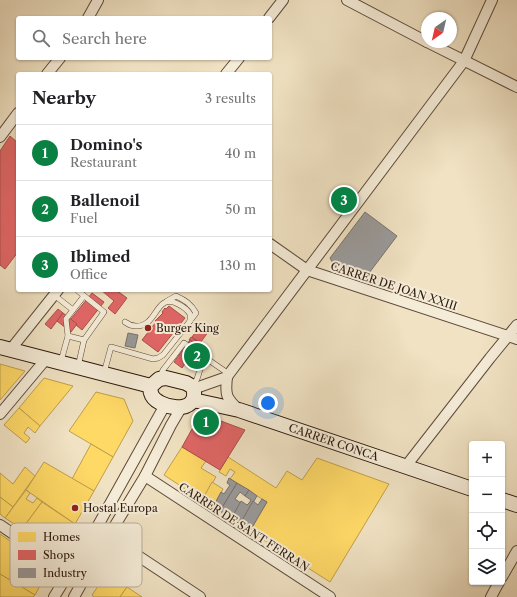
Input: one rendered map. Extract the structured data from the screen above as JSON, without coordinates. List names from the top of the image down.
{
  "streets": {
    "street": ["CARRER DE JOAN XXIII", "CARRER CONCA", "CARRER DE SANT FERRAN"]
  },
  "places": ["Burger King", "Hostal Europa"],
  "legend": ["Homes", "Shops", "Industry"],
  "north": "bottom left",
  "page": {
    "search": "Search here",
    "heading": ["Nearby", "3 results"],
    "list": [
      {
        "mark": "1",
        "name": "Domino's",
        "note": "Restaurant",
        "value": "40 m"
      },
      {
        "mark": "2",
        "name": "Ballenoil",
        "note": "Fuel",
        "value": "50 m"
      },
      {
        "mark": "3",
        "name": "Iblimed",
        "note": "Office",
        "value": "130 m"
      }
    ],
    "pins": ["3", "2", "1"],
    "map_buttons": ["+", "−"]
  }
}
